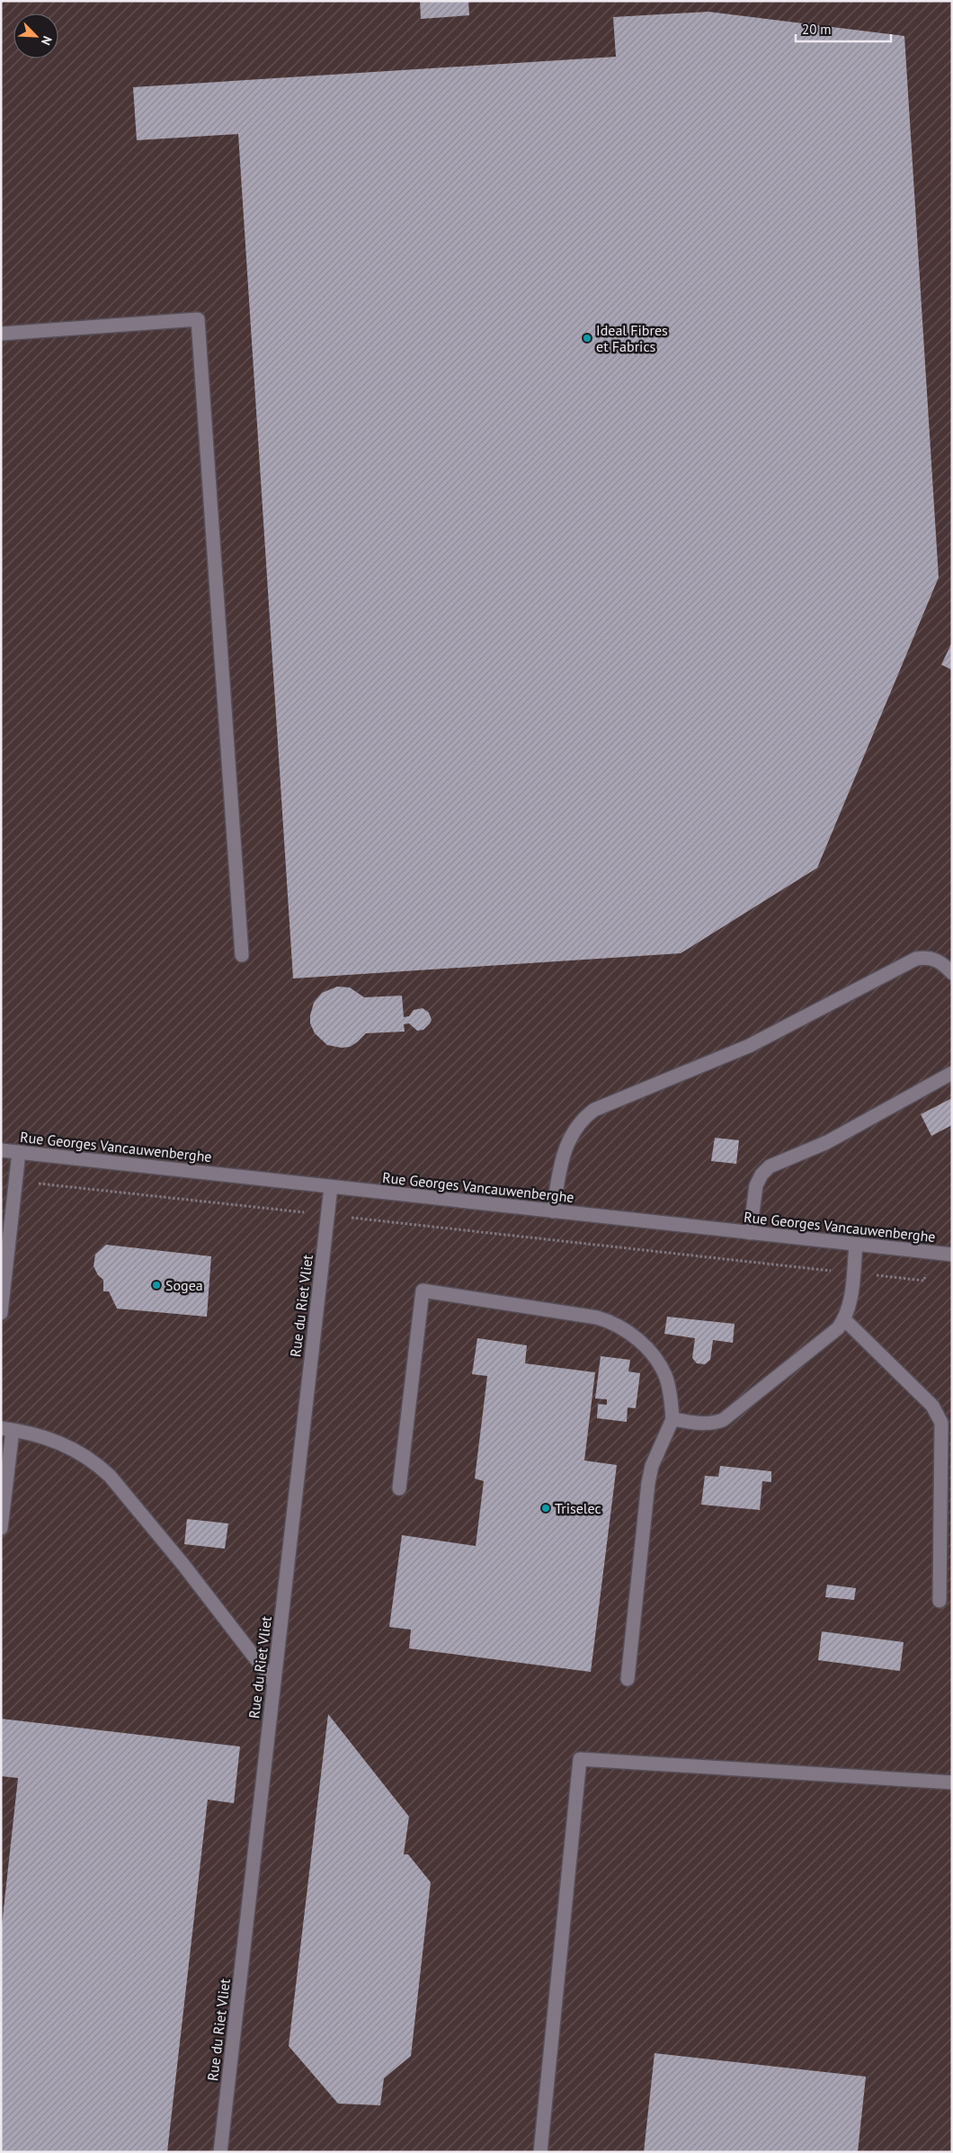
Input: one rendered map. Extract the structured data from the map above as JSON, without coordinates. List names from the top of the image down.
{
  "streets": {
    "street": ["Rue Georges Vancauwenberghe", "Rue du Riet Vliet"]
  },
  "crossings": [
    ["Rue Georges Vancauwenberghe", "Rue du Riet Vliet"]
  ],
  "places": ["Ideal Fibres et Fabrics", "Sogea", "Triselec"],
  "scale_bar": "20 m",
  "north": "bottom right"
}
